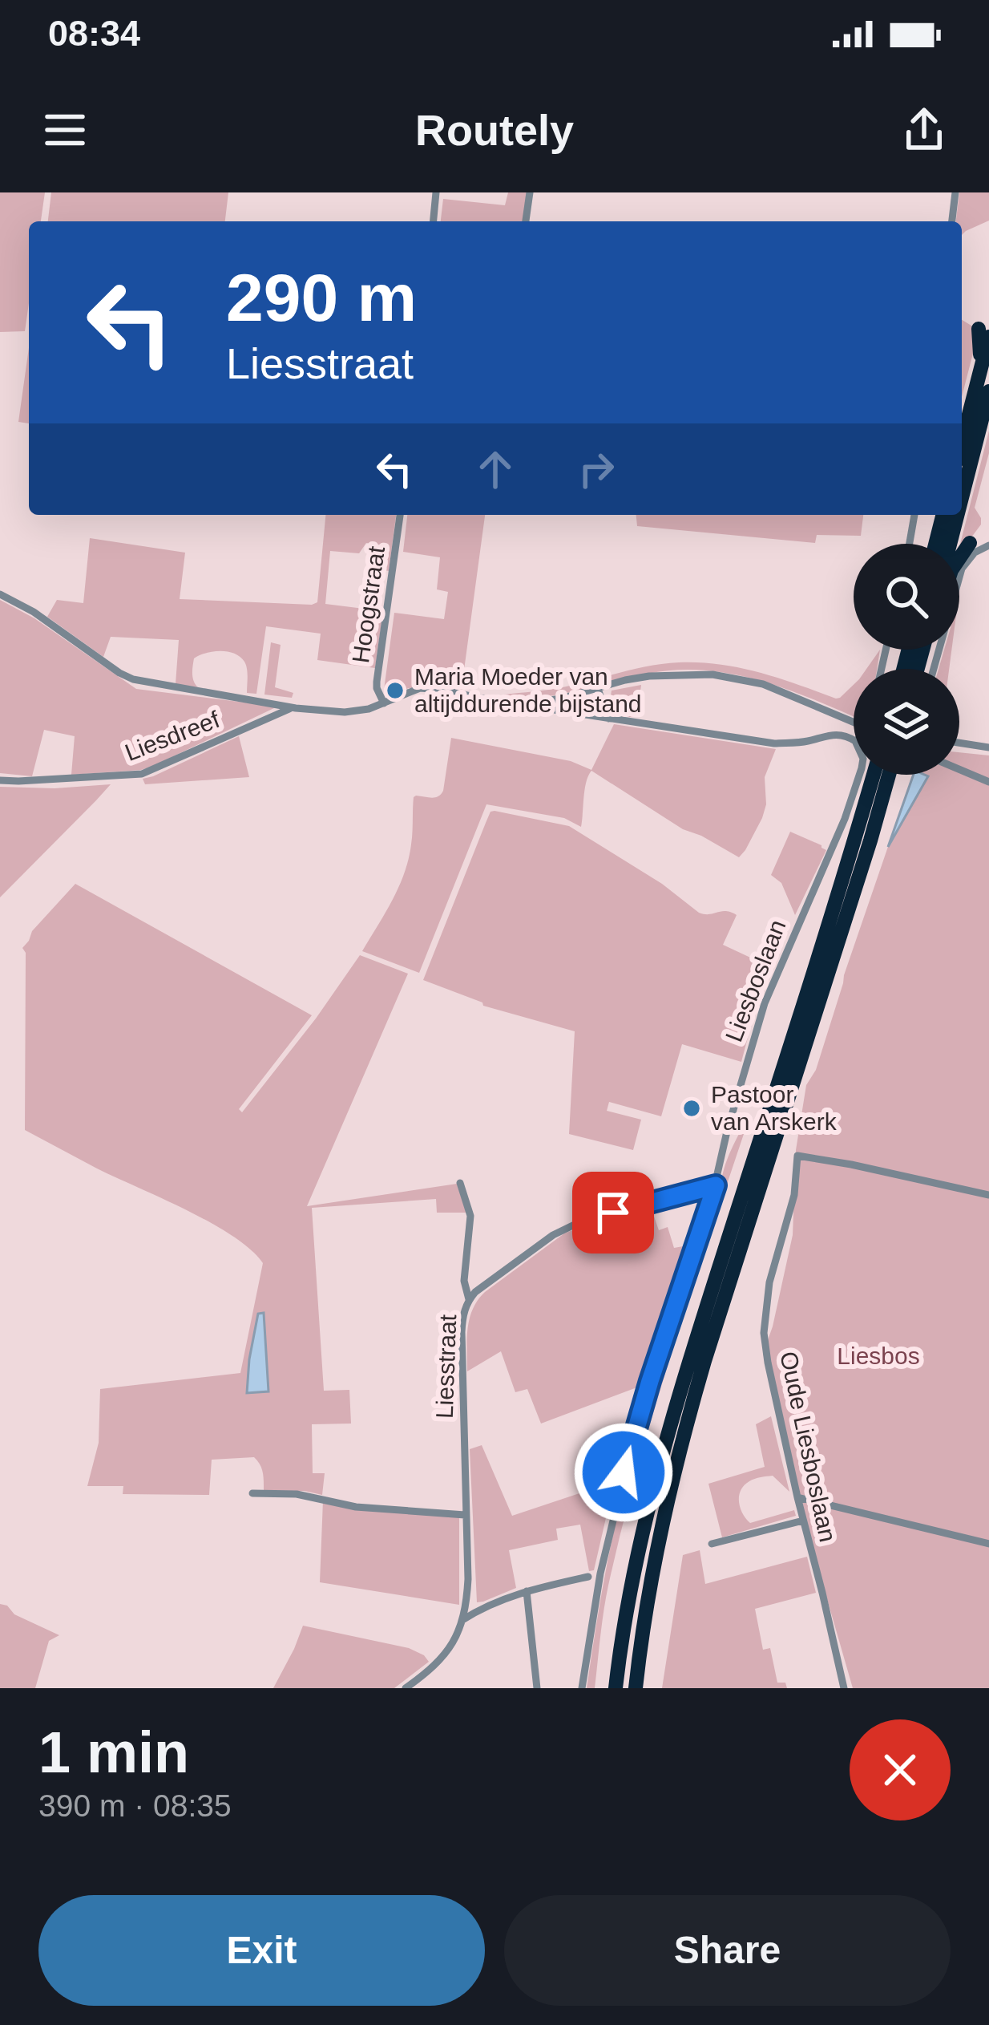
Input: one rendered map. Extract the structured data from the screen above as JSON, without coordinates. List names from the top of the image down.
{
  "streets": {
    "street": [
      "Hoogstraat",
      "Liesdreef",
      "Liesboslaan",
      "Liesstraat",
      "Oude Liesboslaan"
    ]
  },
  "crossings": [
    ["Liesboslaan", "Liesstraat"]
  ],
  "parks": ["Liesbos"],
  "places": ["Maria Moeder van altijddurende bijstand", "Pastoor van Arskerk"],
  "page": {
    "status": "08:34",
    "header": "Routely",
    "turn": ["290 m", "Liesstraat"],
    "heading": ["1 min", "390 m · 08:35"],
    "buttons": ["Exit", "Share"]
  }
}
